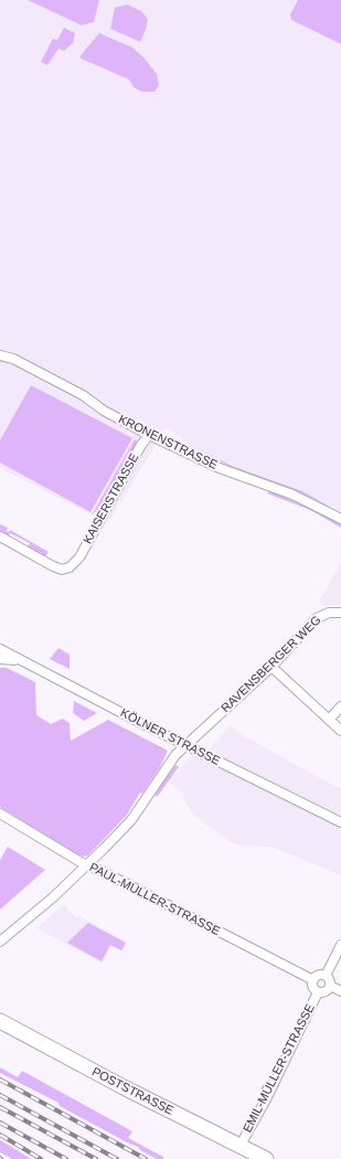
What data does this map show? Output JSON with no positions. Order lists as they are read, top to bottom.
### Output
{
  "streets": {
    "main road": ["POSTSTRASSE"],
    "street": [
      "KRONENSTRASSE",
      "KAISERSTRASSE",
      "RAVENSBERGER WEG",
      "KÖLNER STRASSE",
      "PAUL-MÜLLER-STRASSE",
      "EMIL-MÜLLER-STRASSE"
    ]
  },
  "crossings": [
    ["KRONENSTRASSE", "KAISERSTRASSE"],
    ["RAVENSBERGER WEG", "KÖLNER STRASSE"],
    ["RAVENSBERGER WEG", "PAUL-MÜLLER-STRASSE"],
    ["PAUL-MÜLLER-STRASSE", "EMIL-MÜLLER-STRASSE"],
    ["EMIL-MÜLLER-STRASSE", "POSTSTRASSE"]
  ]
}
